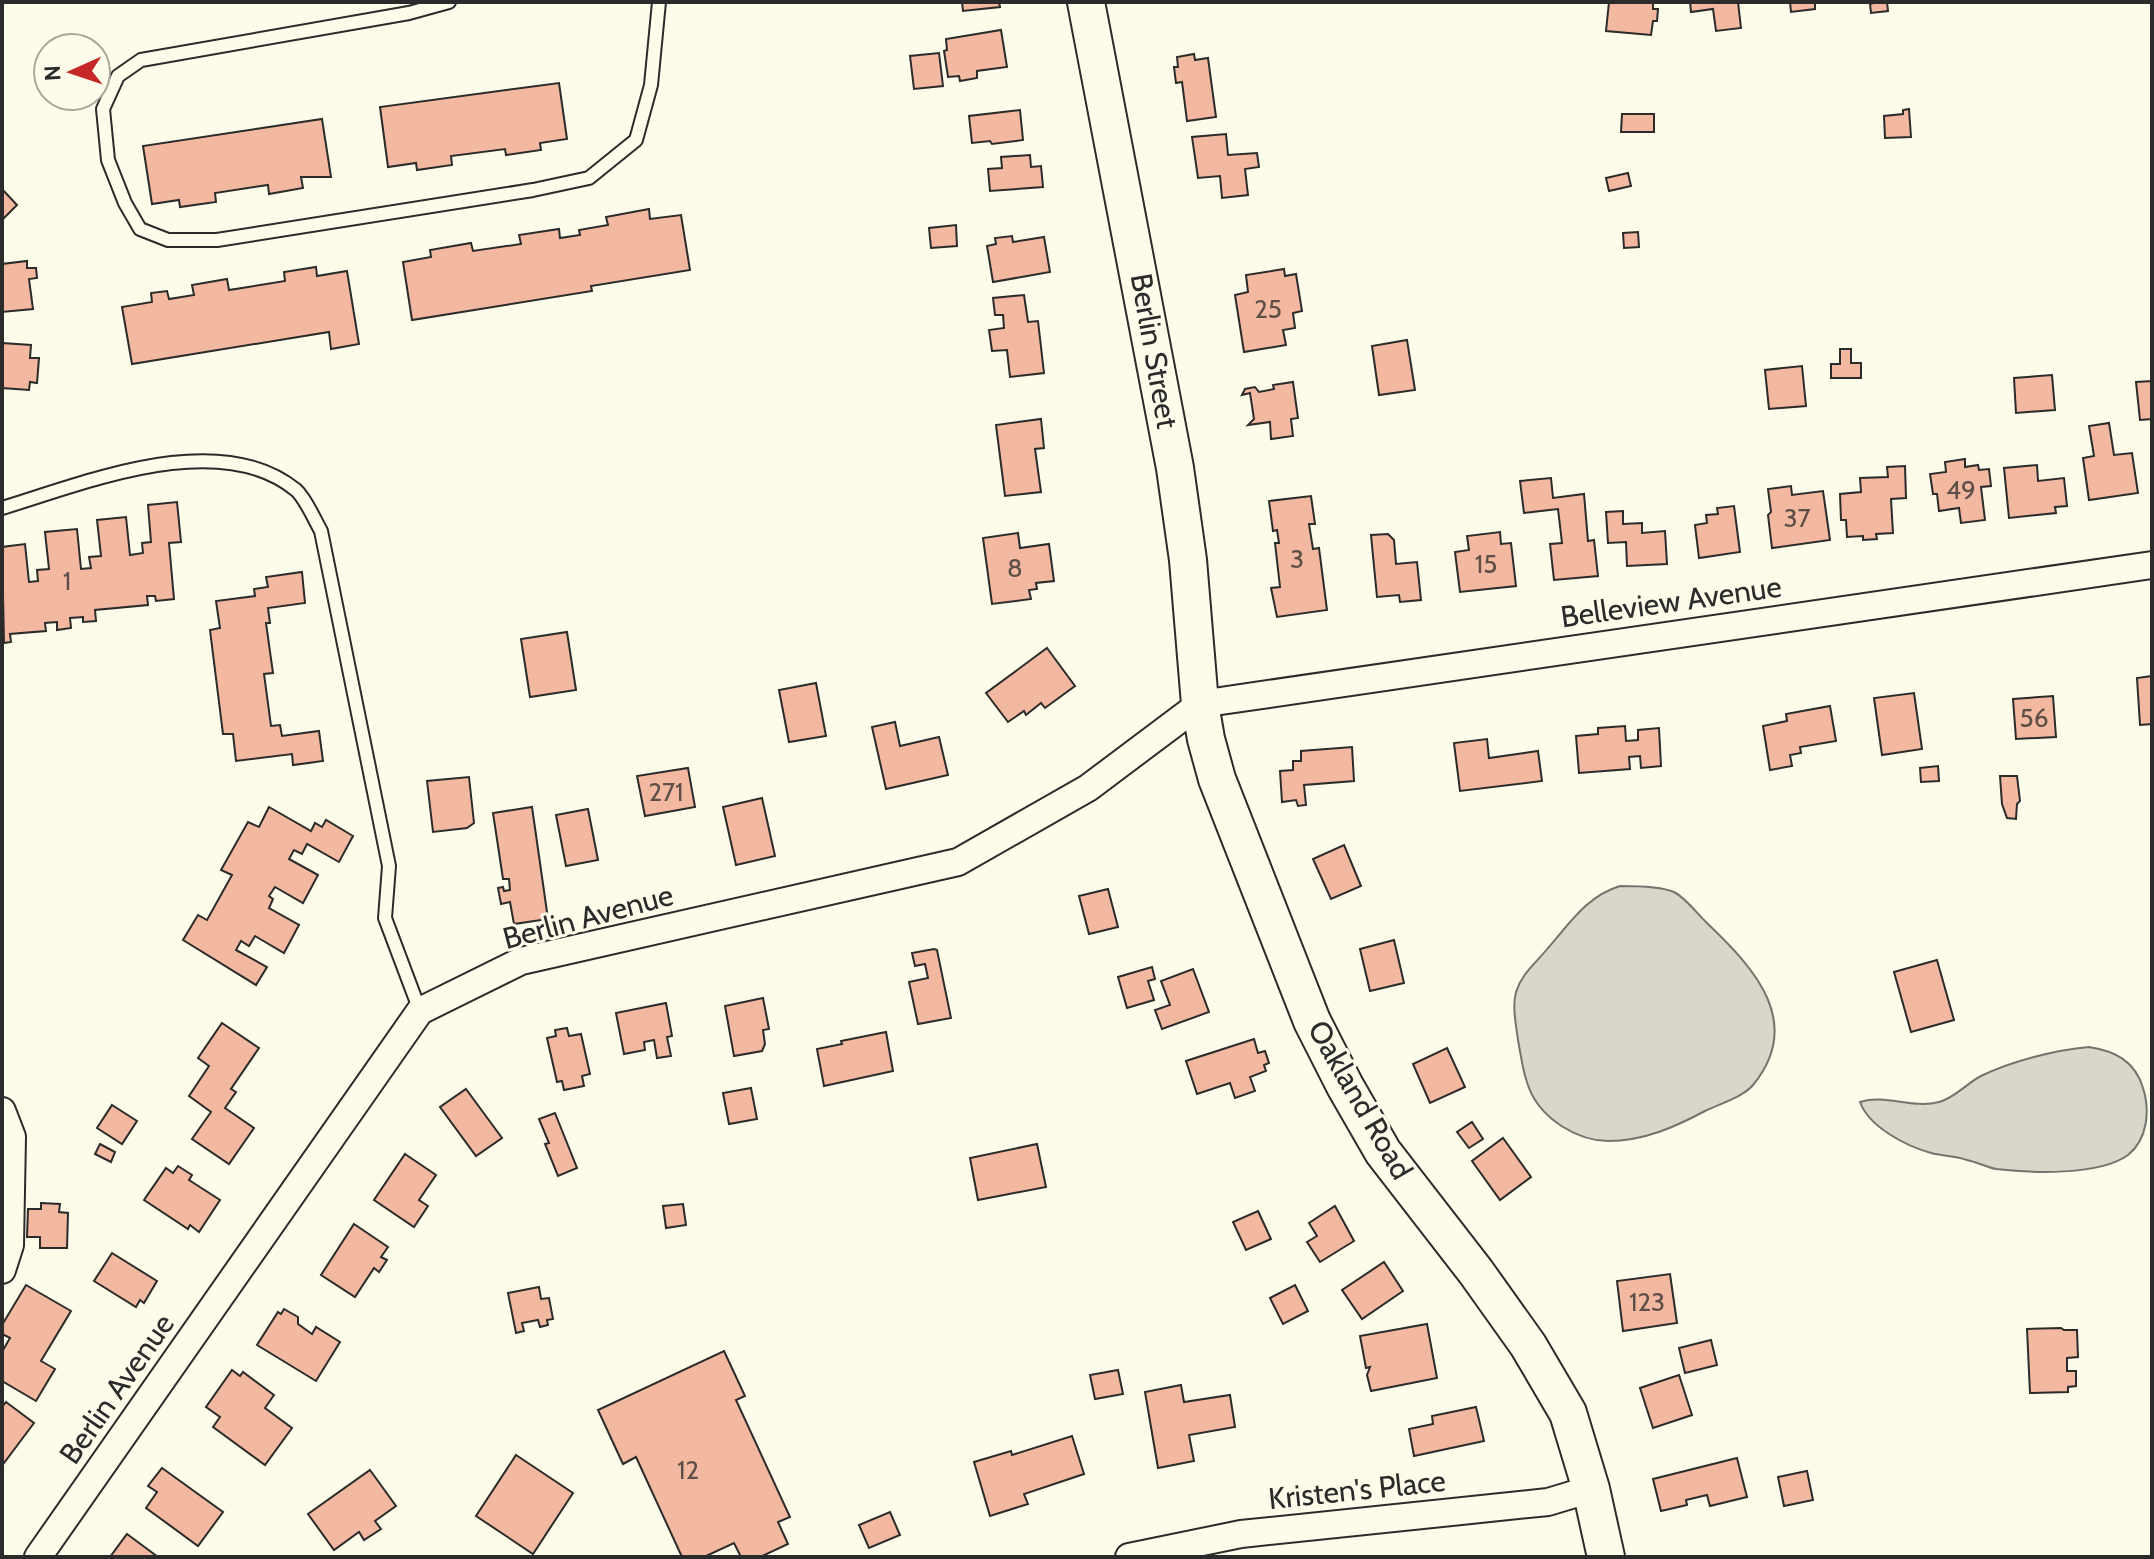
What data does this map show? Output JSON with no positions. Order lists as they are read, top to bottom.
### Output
{
  "streets": {
    "main road": ["Berlin Street", "Oakland Road"],
    "street": ["Belleview Avenue", "Berlin Avenue", "Kristen's Place"]
  },
  "crossings": [
    ["Berlin Street", "Belleview Avenue"],
    ["Berlin Street", "Berlin Avenue"],
    ["Berlin Street", "Oakland Road"],
    ["Belleview Avenue", "Berlin Avenue"],
    ["Belleview Avenue", "Oakland Road"],
    ["Berlin Avenue", "Oakland Road"],
    ["Oakland Road", "Kristen's Place"]
  ],
  "house_numbers": [
    "25",
    "49",
    "37",
    "3",
    "15",
    "8",
    "1",
    "56",
    "271",
    "123",
    "12"
  ],
  "north": "left"
}
